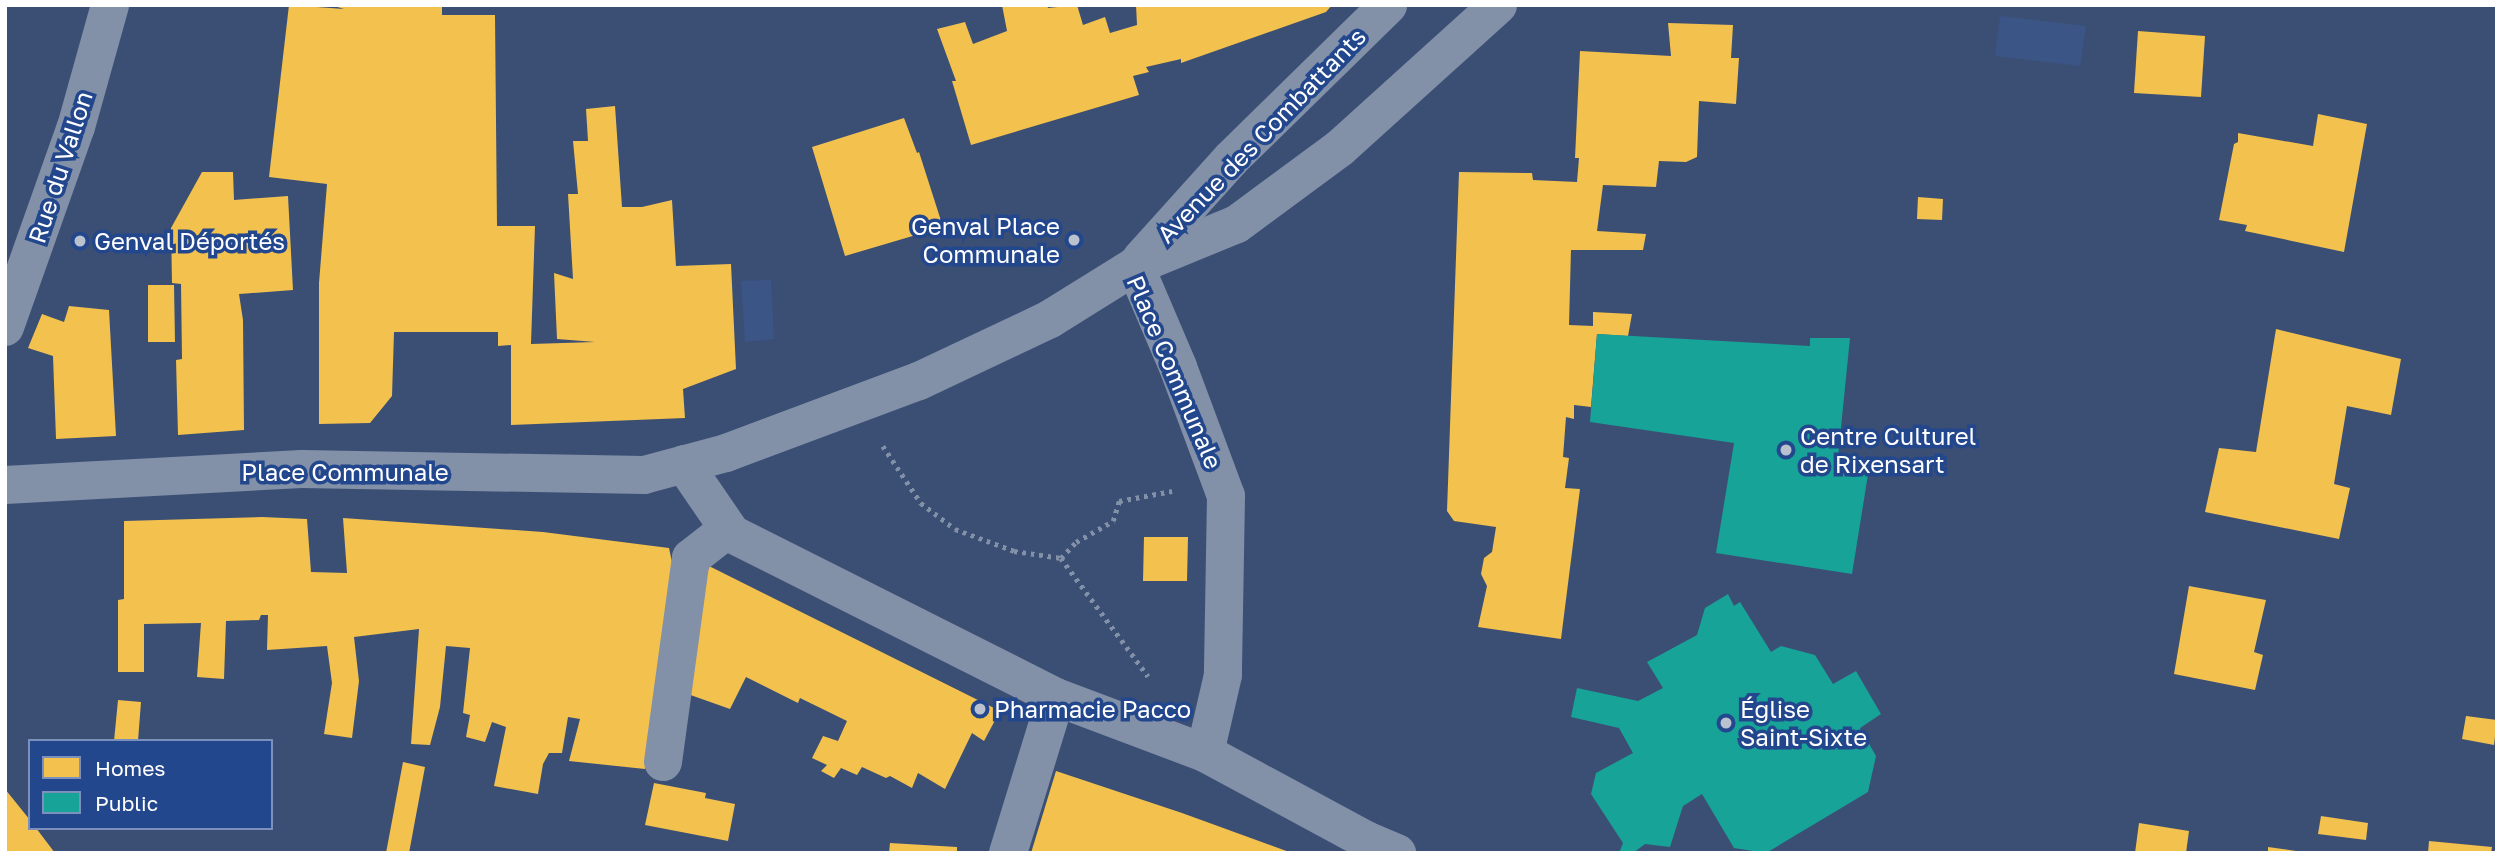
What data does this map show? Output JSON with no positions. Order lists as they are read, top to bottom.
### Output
{
  "streets": {
    "street": ["Avenue des Combattants", "Rue du Vallon", "Place Communale"]
  },
  "crossings": [
    ["Avenue des Combattants", "Place Communale"]
  ],
  "places": [
    "Genval Place Communale",
    "Genval Déportés",
    "Centre Culturel de Rixensart",
    "Pharmacie Pacco",
    "Église Saint-Sixte"
  ],
  "legend": ["Homes", "Public"]
}
